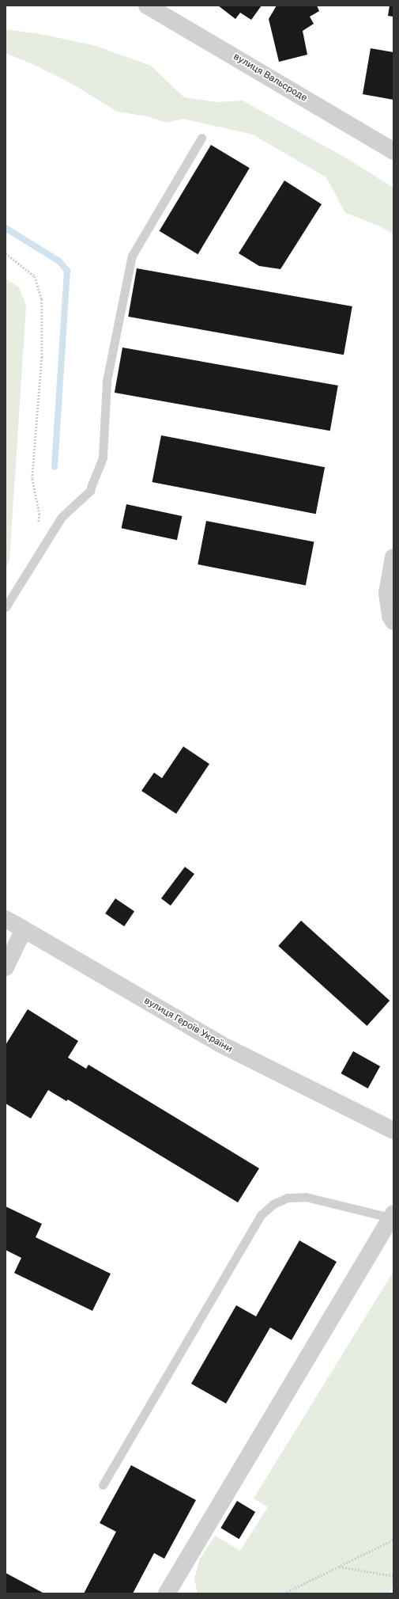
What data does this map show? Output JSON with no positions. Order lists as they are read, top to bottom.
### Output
{
  "streets": {
    "street": ["вулиця Вальсроде", "вулиця Героїв України"]
  }
}
